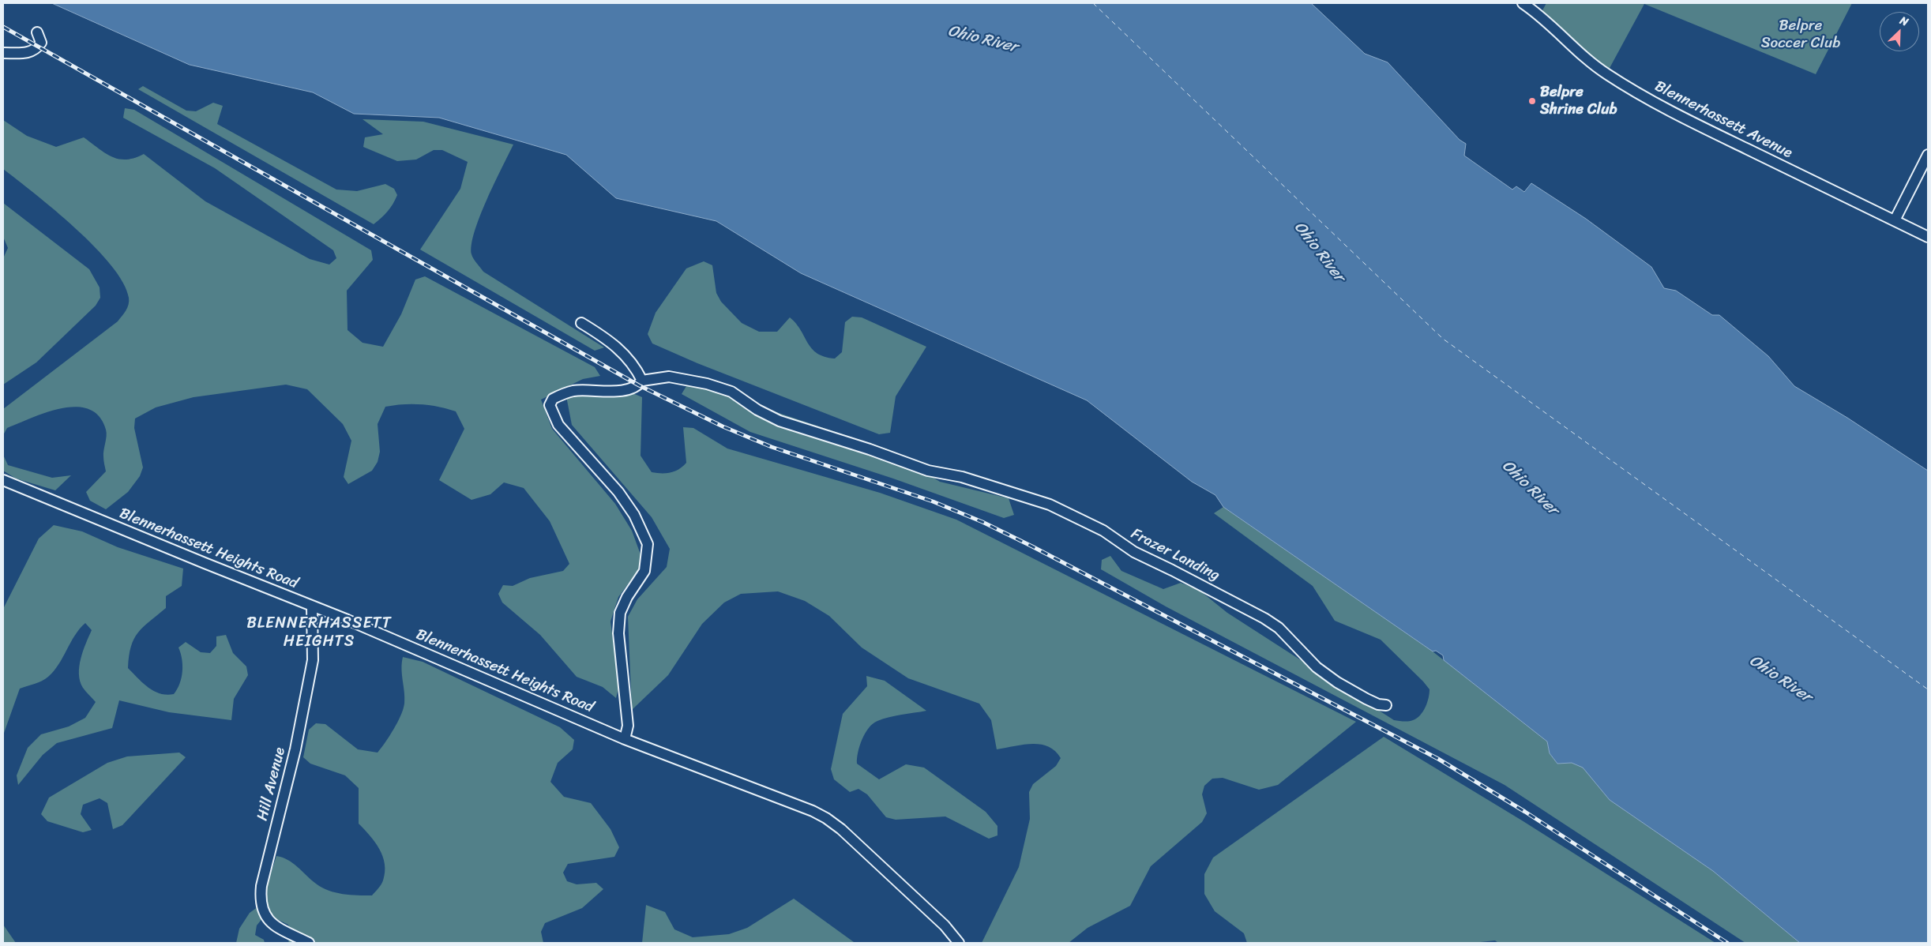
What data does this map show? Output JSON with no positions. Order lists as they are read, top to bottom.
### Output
{
  "streets": {
    "street": [
      "Blennerhassett Avenue",
      "Blennerhassett Heights Road",
      "Frazer Landing",
      "Hill Avenue"
    ]
  },
  "crossings": [
    ["Blennerhassett Heights Road", "Frazer Landing"],
    ["Blennerhassett Heights Road", "Hill Avenue"]
  ],
  "districts": ["BLENNERHASSETT HEIGHTS"],
  "water": ["Ohio River"],
  "parks": ["Belpre Soccer Club"],
  "places": ["Belpre Shrine Club"],
  "north": "top right"
}
